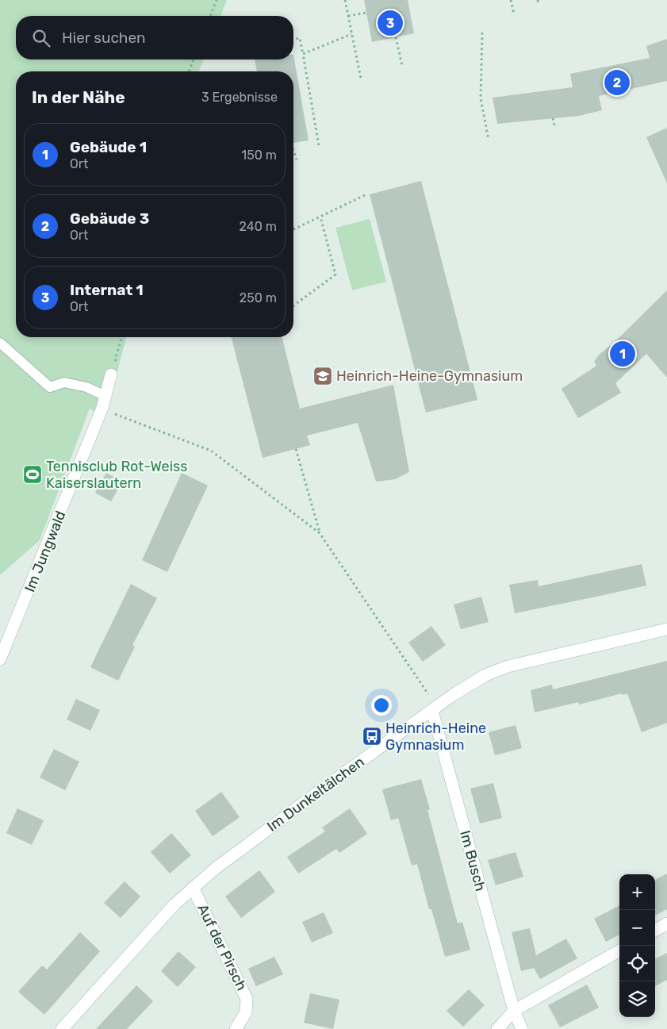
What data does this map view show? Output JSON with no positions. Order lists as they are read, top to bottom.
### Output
{
  "streets": {
    "street": [
      "Im Jungwald",
      "Im Dunkeltälchen",
      "Im Busch",
      "Auf der Pirsch"
    ]
  },
  "crossings": [
    ["Im Dunkeltälchen", "Im Busch"],
    ["Im Dunkeltälchen", "Auf der Pirsch"]
  ],
  "places": {
    "school or university": ["Heinrich-Heine-Gymnasium"],
    "sports": ["Tennisclub Rot-Weiss Kaiserslautern"],
    "bus stop": ["Heinrich-Heine Gymnasium"]
  },
  "page": {
    "pins": ["3", "2", "1"],
    "search": "Hier suchen",
    "heading": ["In der Nähe", "3 Ergebnisse"],
    "list": [
      {
        "mark": "1",
        "name": "Gebäude 1",
        "note": "Ort",
        "value": "150 m"
      },
      {
        "mark": "2",
        "name": "Gebäude 3",
        "note": "Ort",
        "value": "240 m"
      },
      {
        "mark": "3",
        "name": "Internat 1",
        "note": "Ort",
        "value": "250 m"
      }
    ],
    "map_buttons": ["+", "−"]
  }
}
